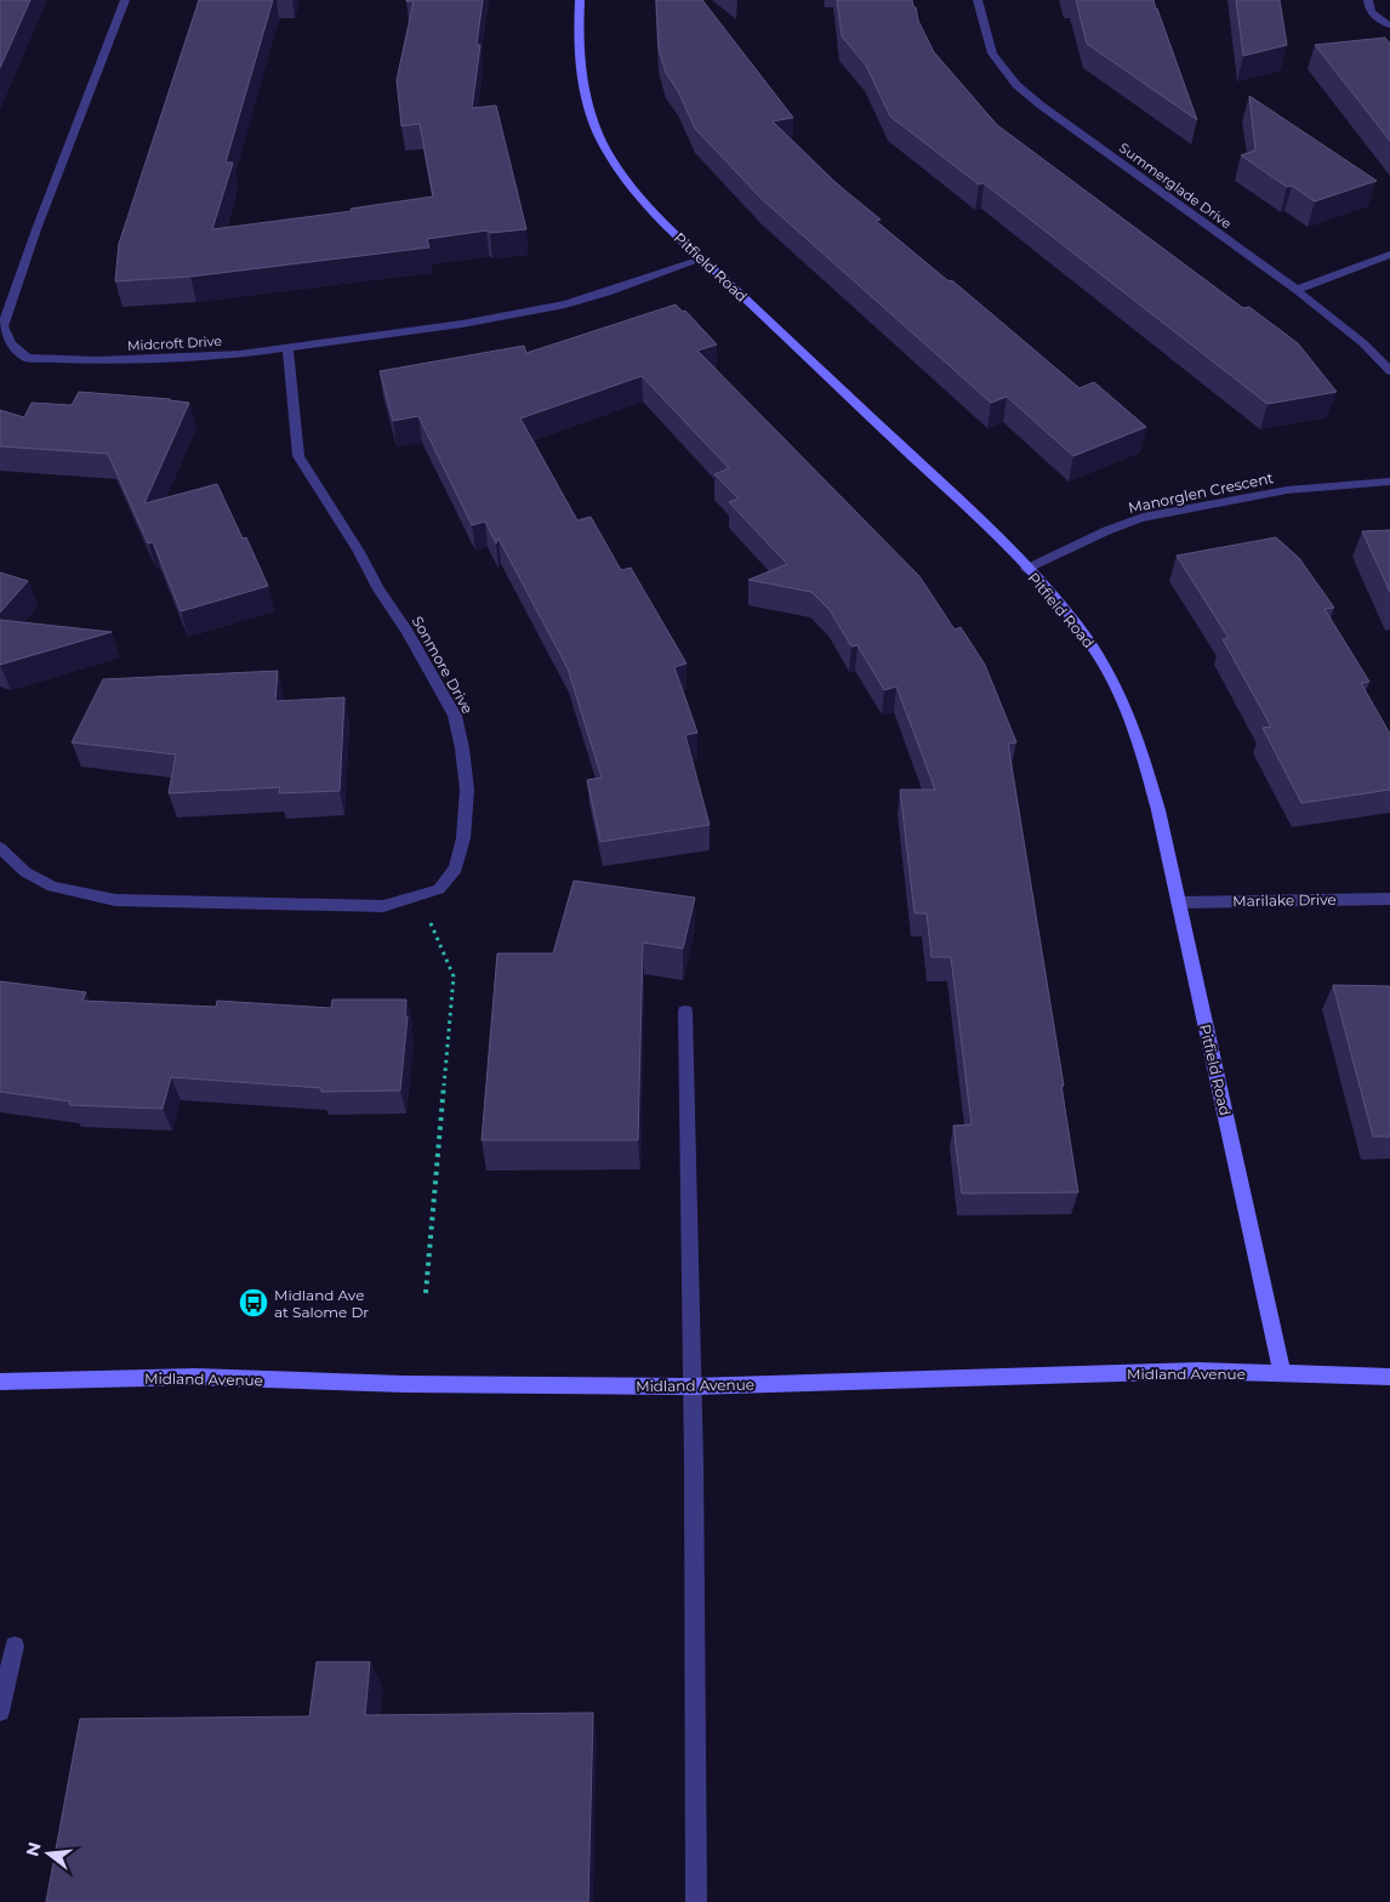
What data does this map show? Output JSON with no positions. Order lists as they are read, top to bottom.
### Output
{
  "streets": {
    "street": [
      "Summerglade Drive",
      "Pitfield Road",
      "Midcroft Drive",
      "Manorglen Crescent",
      "Sonmore Drive",
      "Marilake Drive",
      "Midland Avenue"
    ]
  },
  "crossings": [
    ["Pitfield Road", "Midcroft Drive"],
    ["Pitfield Road", "Manorglen Crescent"],
    ["Pitfield Road", "Marilake Drive"],
    ["Pitfield Road", "Midland Avenue"],
    ["Midcroft Drive", "Sonmore Drive"]
  ],
  "places": {
    "bus stop": ["Midland Ave at Salome Dr"]
  },
  "north": "left"
}
